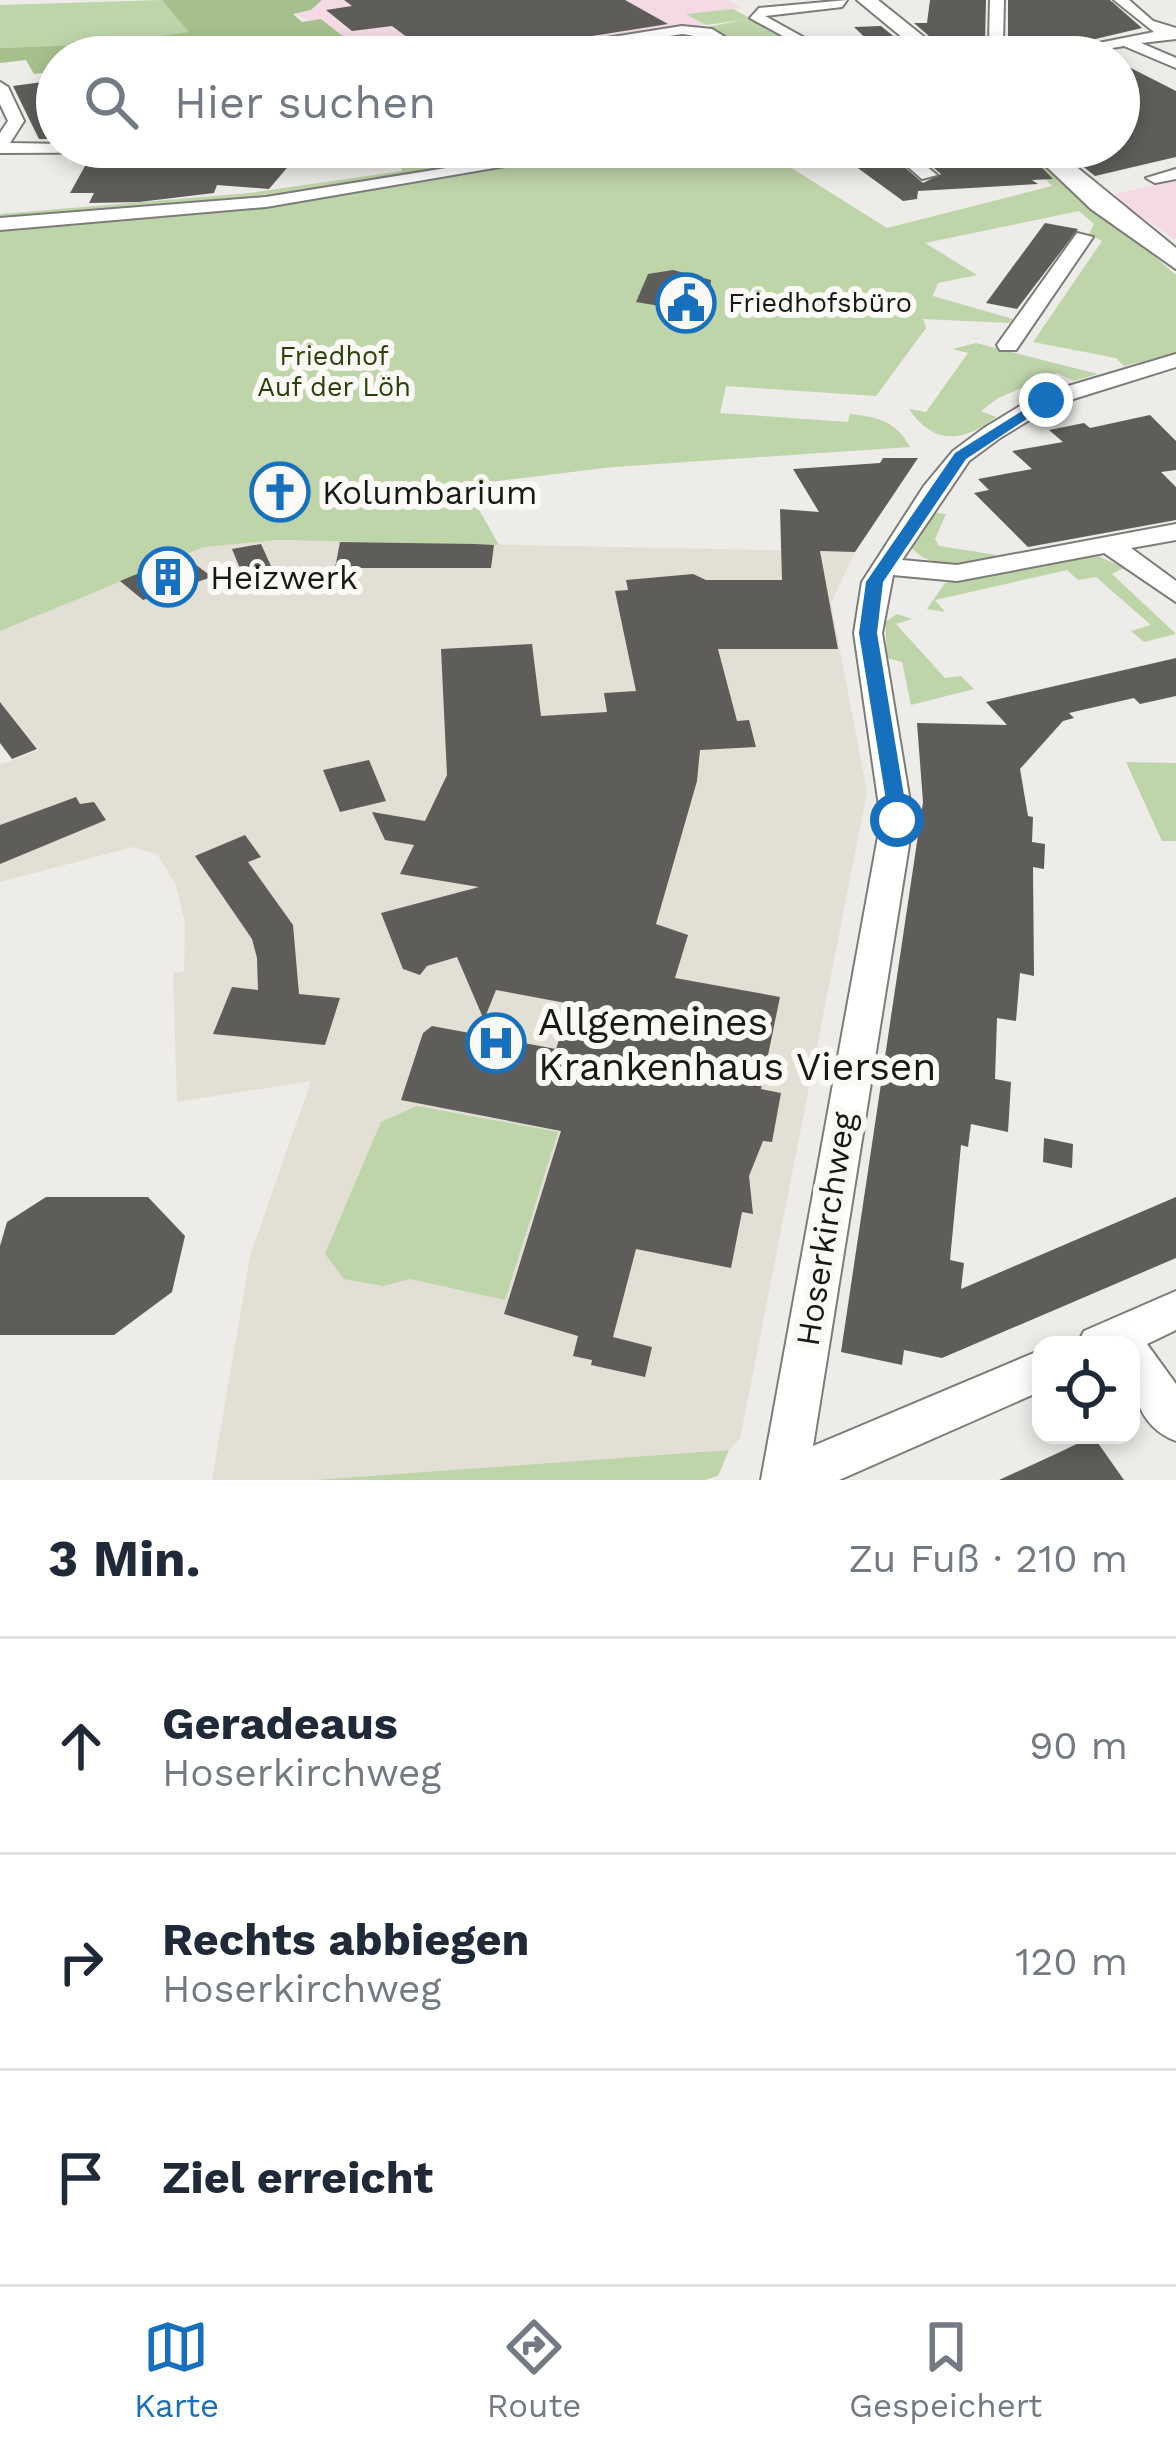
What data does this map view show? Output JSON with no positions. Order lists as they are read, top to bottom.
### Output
{
  "streets": {
    "street": ["Hoserkirchweg"]
  },
  "parks": ["Friedhof Auf der Löh"],
  "places": {
    "public building": ["Friedhofsbüro"],
    "church": ["Kolumbarium"],
    "building": ["Heizwerk"],
    "hospital": ["Allgemeines Krankenhaus Viersen"]
  },
  "page": {
    "search": "Hier suchen",
    "heading": ["3 Min.", "Zu Fuß · 210 m"],
    "list": [
      ["Geradeaus", "Hoserkirchweg", "90 m"],
      ["Rechts abbiegen", "Hoserkirchweg", "120 m"],
      "Ziel erreicht"
    ],
    "nav": ["Karte", "Route", "Gespeichert"]
  }
}
